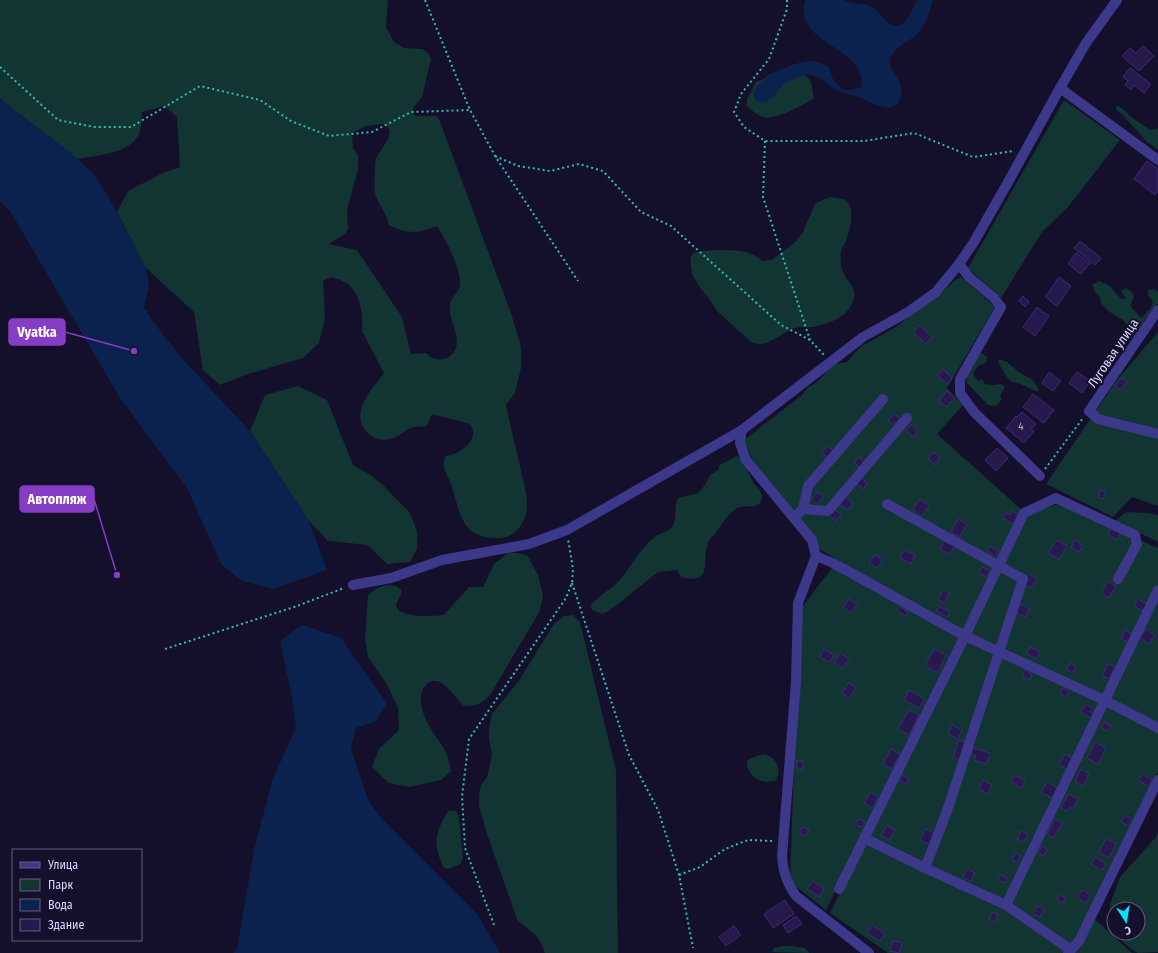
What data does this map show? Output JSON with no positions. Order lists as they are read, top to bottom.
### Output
{
  "streets": {
    "street": ["Луговая улица"]
  },
  "places": ["Vyatka", "Автопляж"],
  "house_numbers": ["4"],
  "legend": [
    "Улица",
    "Парк",
    "Вода",
    "Здание"
  ],
  "north": "bottom"
}
